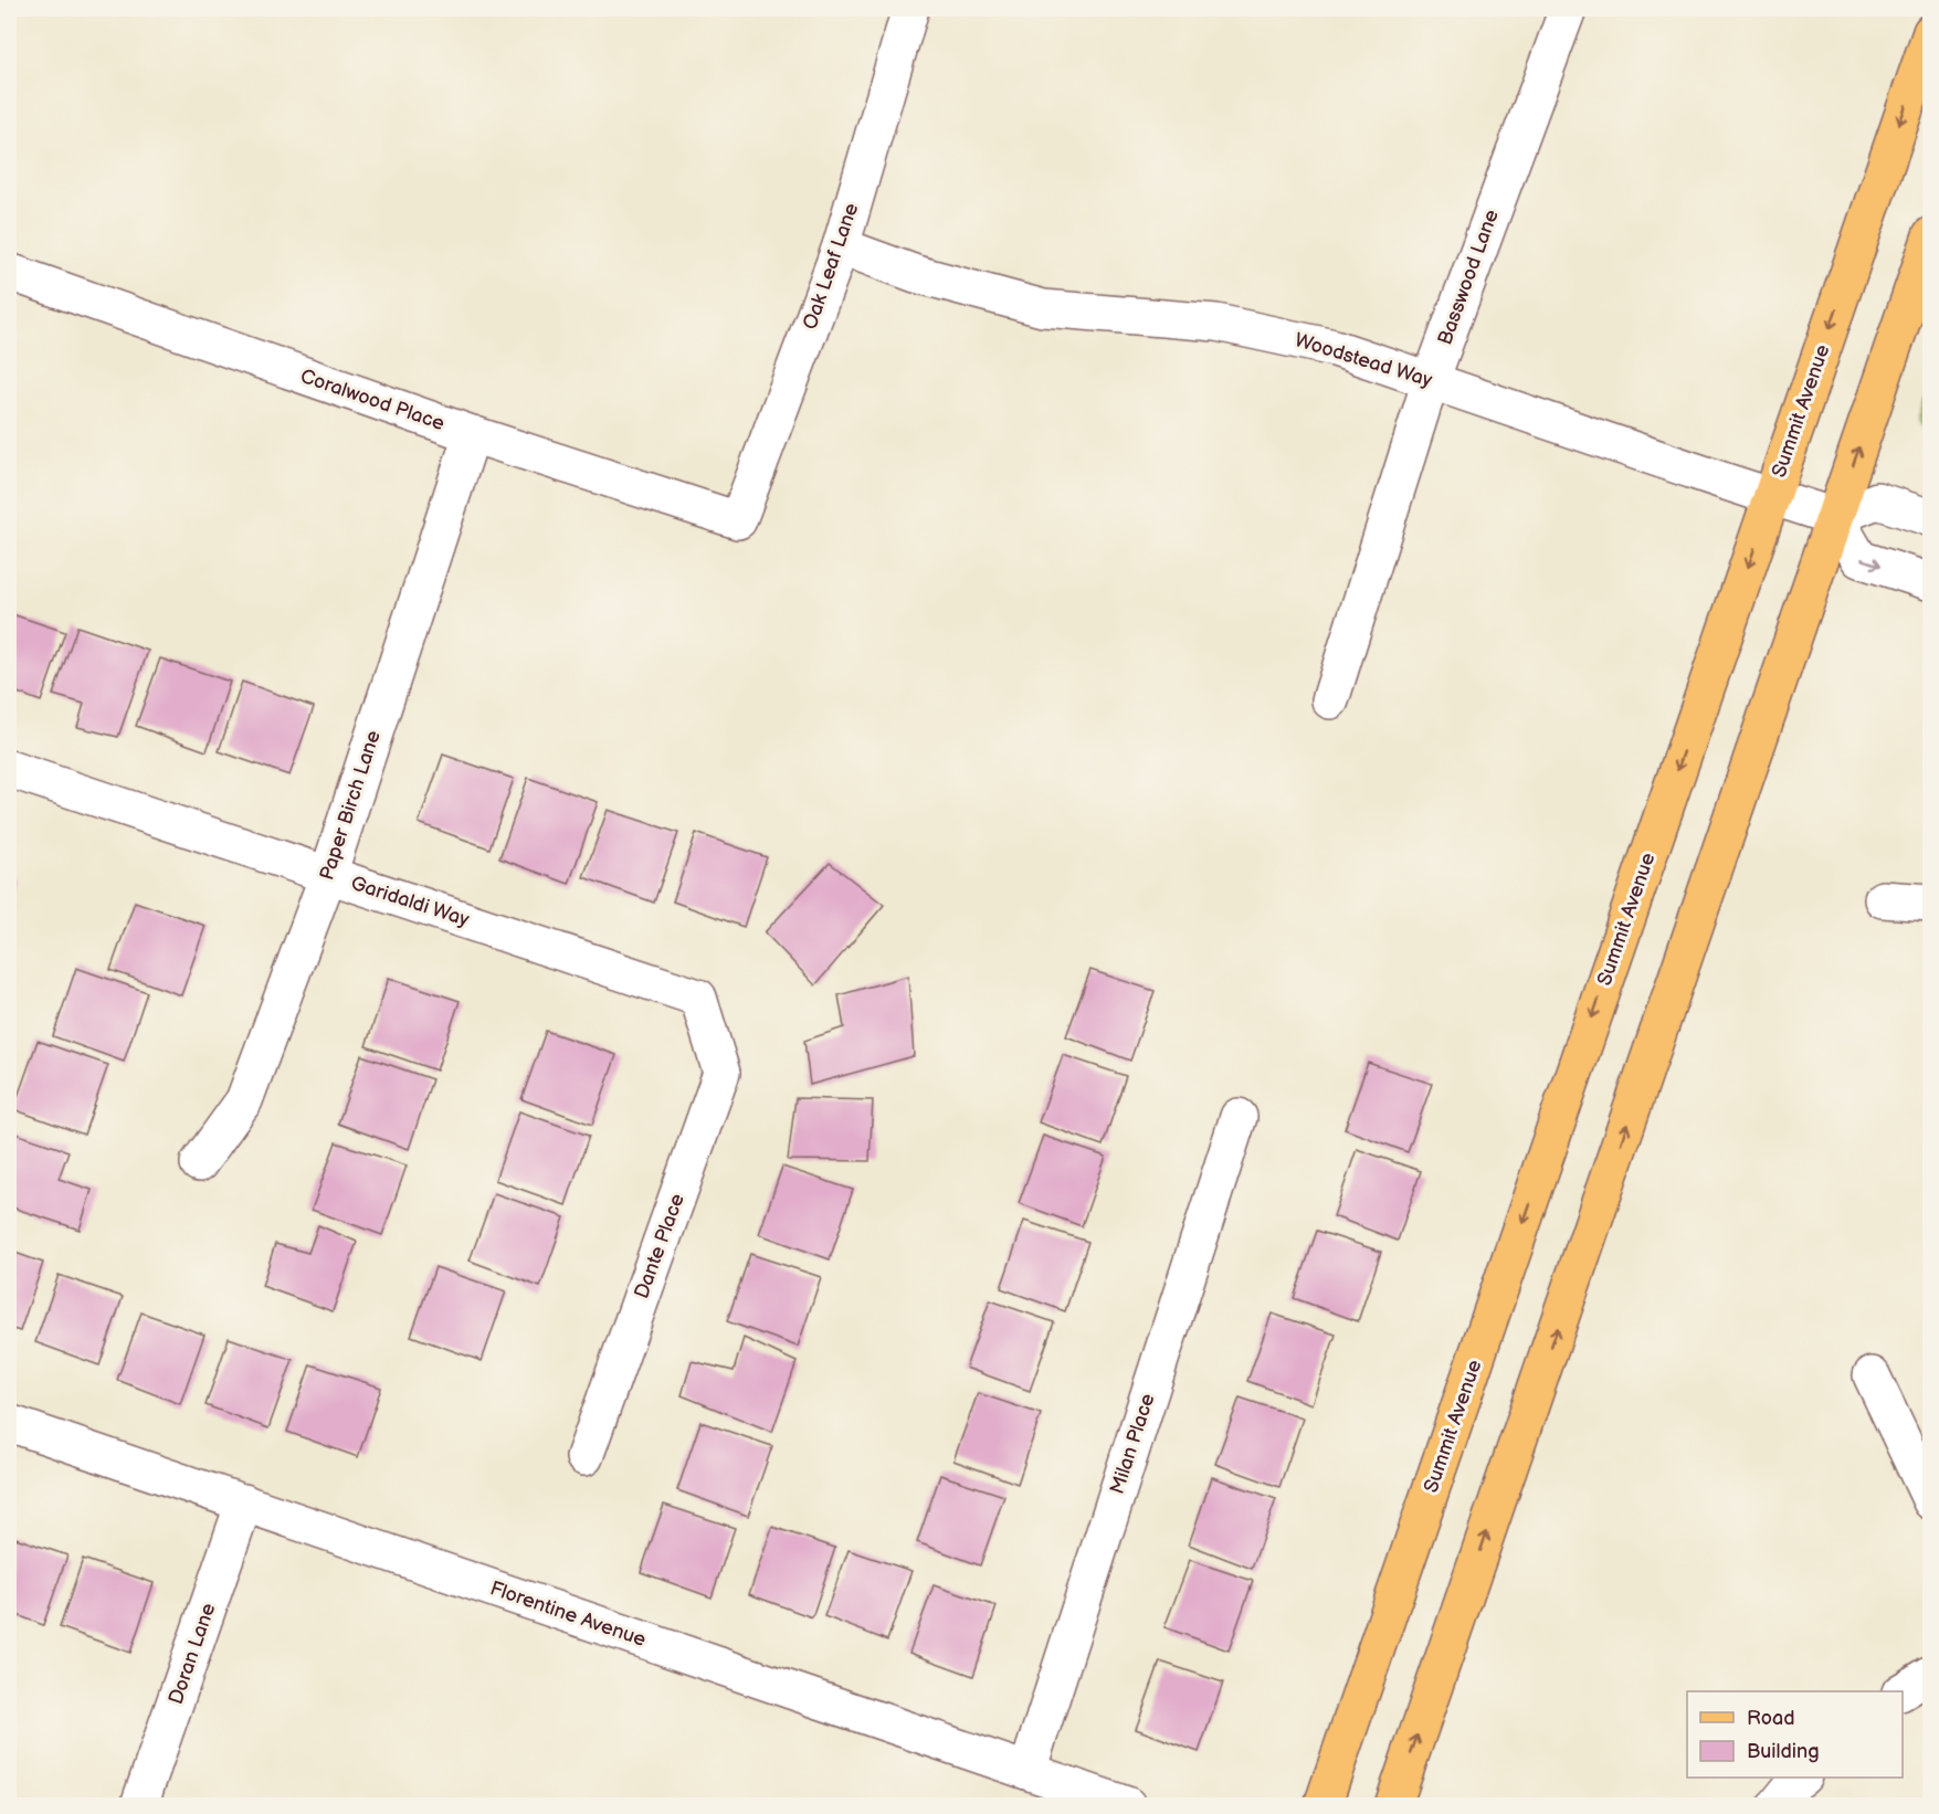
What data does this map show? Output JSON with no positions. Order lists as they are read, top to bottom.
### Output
{
  "streets": {
    "main road": ["Summit Avenue"],
    "street": [
      "Oak Leaf Lane",
      "Basswood Lane",
      "Woodstead Way",
      "Coralwood Place",
      "Paper Birch Lane",
      "Garidaldi Way",
      "Dante Place",
      "Milan Place",
      "Florentine Avenue",
      "Doran Lane"
    ]
  },
  "crossings": [
    ["Oak Leaf Lane", "Woodstead Way"],
    ["Oak Leaf Lane", "Coralwood Place"],
    ["Basswood Lane", "Woodstead Way"],
    ["Woodstead Way", "Summit Avenue"],
    ["Coralwood Place", "Paper Birch Lane"],
    ["Paper Birch Lane", "Garidaldi Way"],
    ["Garidaldi Way", "Dante Place"],
    ["Milan Place", "Florentine Avenue"],
    ["Florentine Avenue", "Doran Lane"]
  ],
  "legend": ["Road", "Building"]
}
